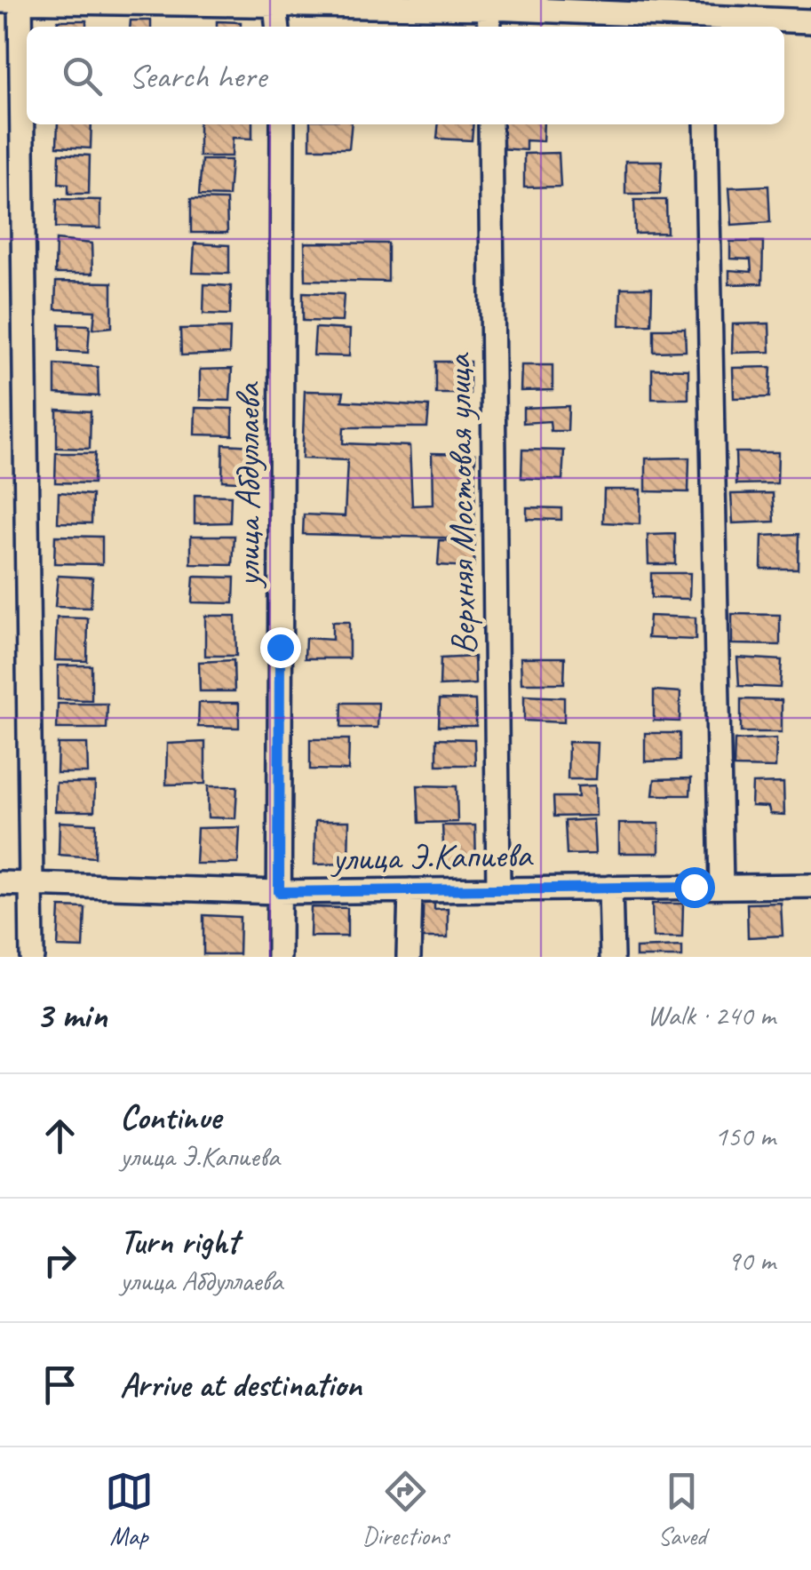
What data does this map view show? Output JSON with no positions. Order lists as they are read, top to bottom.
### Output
{
  "streets": {
    "street": ["улица Абдуллаева", "Верхняя Мостовая улица", "улица Э.Капиева"]
  },
  "crossings": [
    ["улица Абдуллаева", "улица Э.Капиева"],
    ["Верхняя Мостовая улица", "улица Э.Капиева"]
  ],
  "page": {
    "search": "Search here",
    "heading": ["3 min", "Walk · 240 m"],
    "list": [
      ["Continue", "улица Э.Капиева", "150 m"],
      ["Turn right", "улица Абдуллаева", "90 m"],
      "Arrive at destination"
    ],
    "nav": ["Map", "Directions", "Saved"]
  }
}
